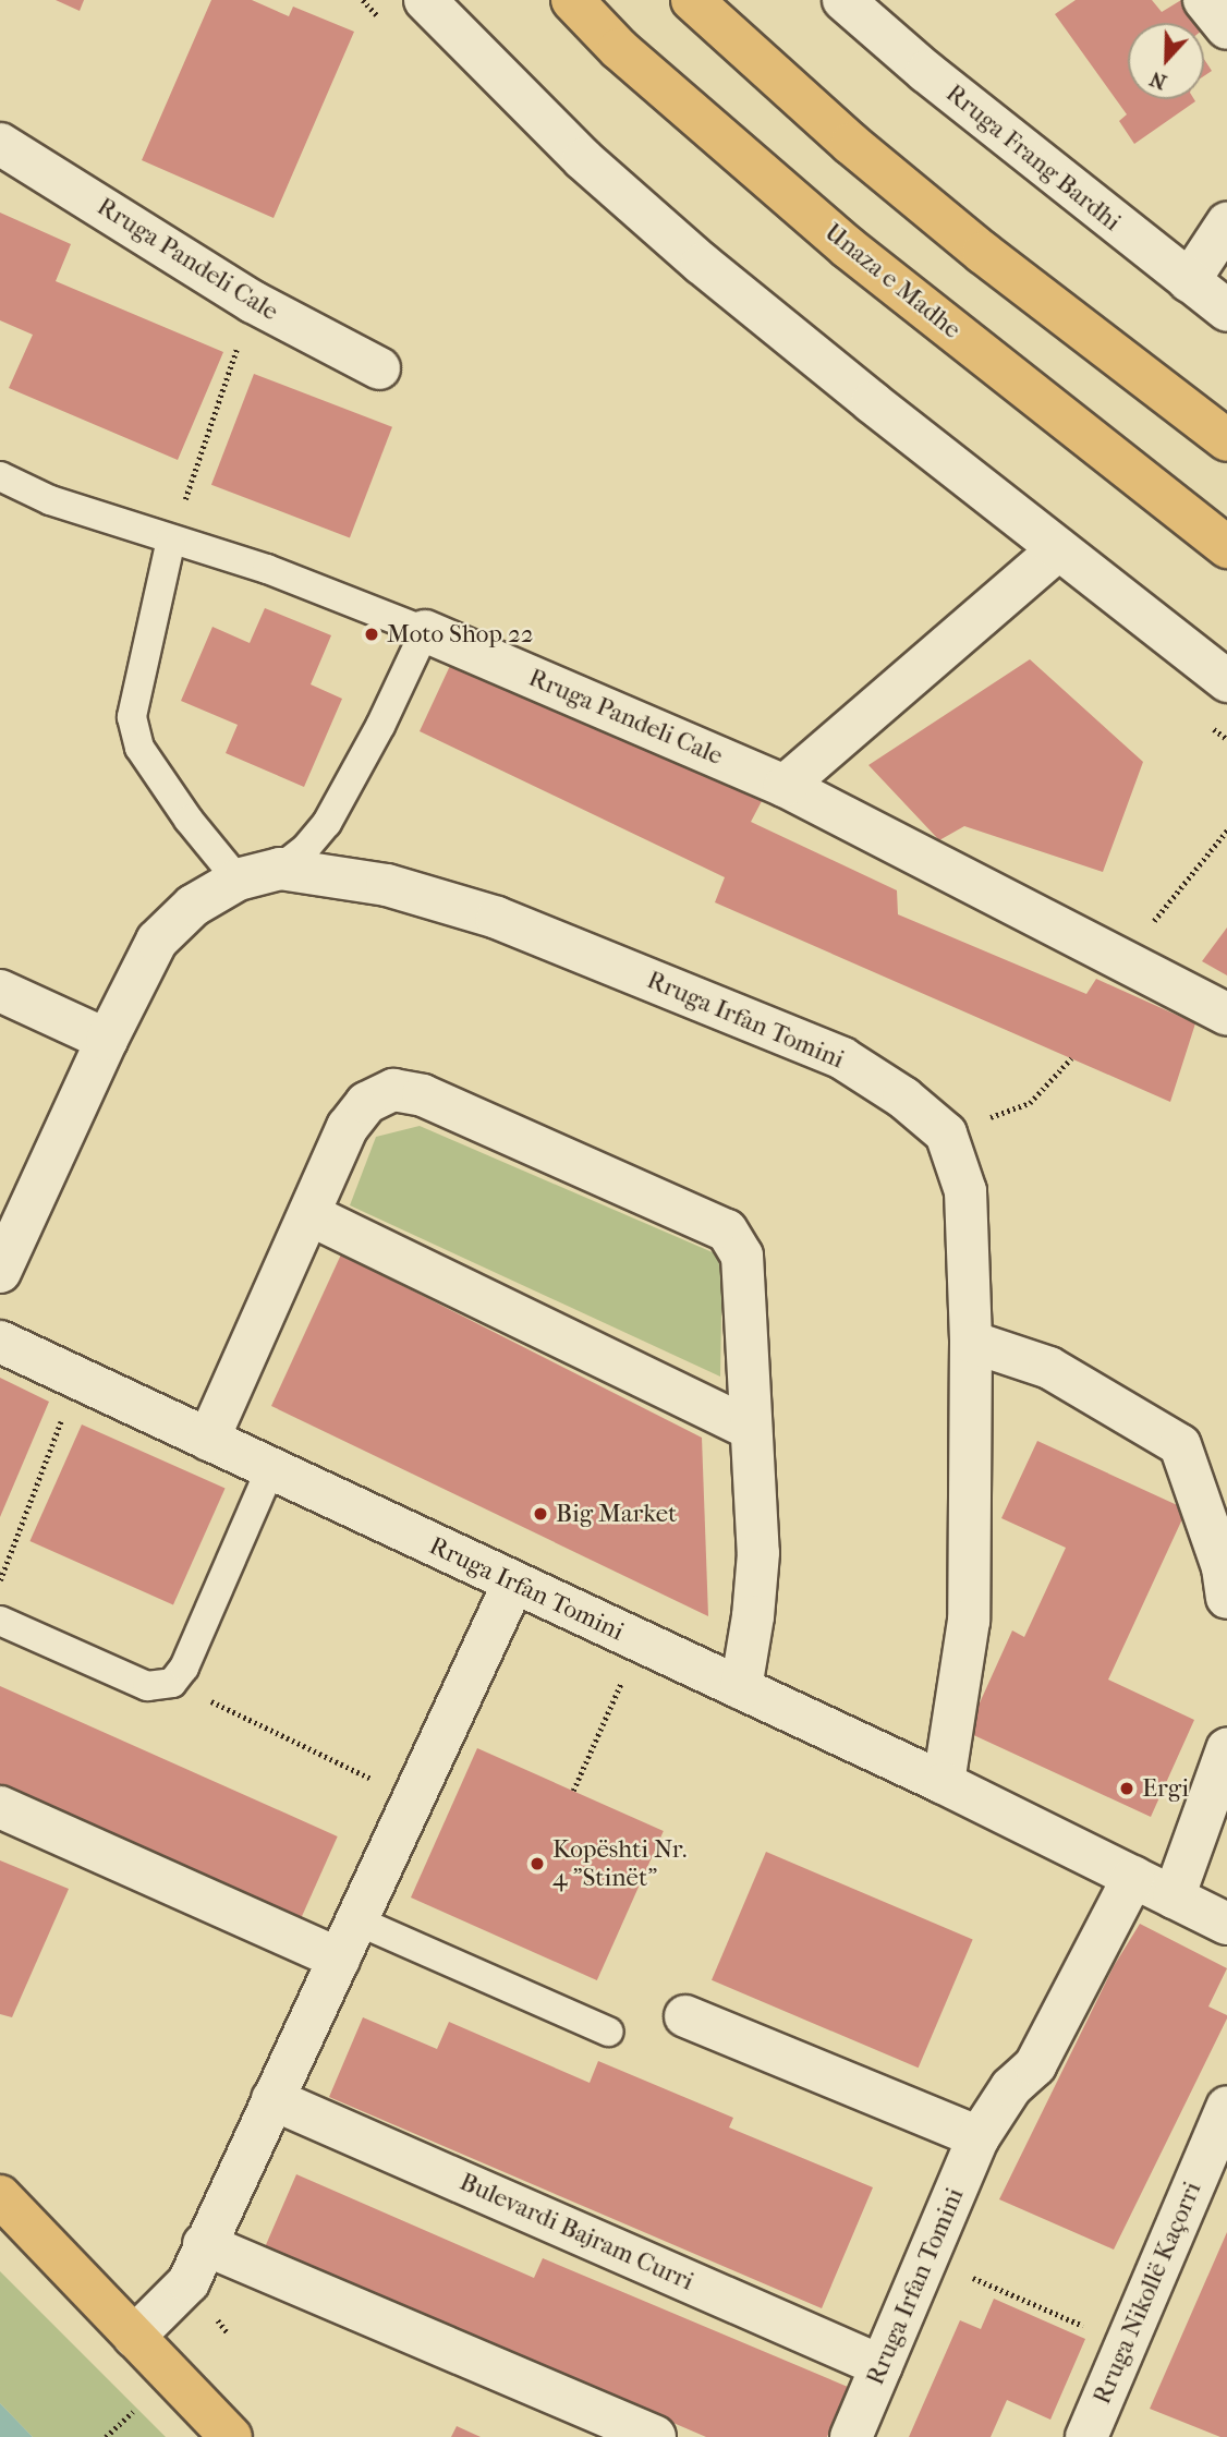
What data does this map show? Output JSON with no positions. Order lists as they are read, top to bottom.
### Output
{
  "streets": {
    "main road": ["Unaza e Madhe"],
    "street": [
      "Rruga Frang Bardhi",
      "Rruga Pandeli Cale",
      "Rruga Irfan Tomini",
      "Bulevardi Bajram Curri",
      "Rruga Nikollë Kaçorri"
    ]
  },
  "crossings": [
    ["Rruga Irfan Tomini", "Bulevardi Bajram Curri"]
  ],
  "places": [
    "Moto Shop 22",
    "Big Market",
    "Ergi",
    "Kopështi Nr. 4 \"Stinët\""
  ],
  "north": "bottom"
}
